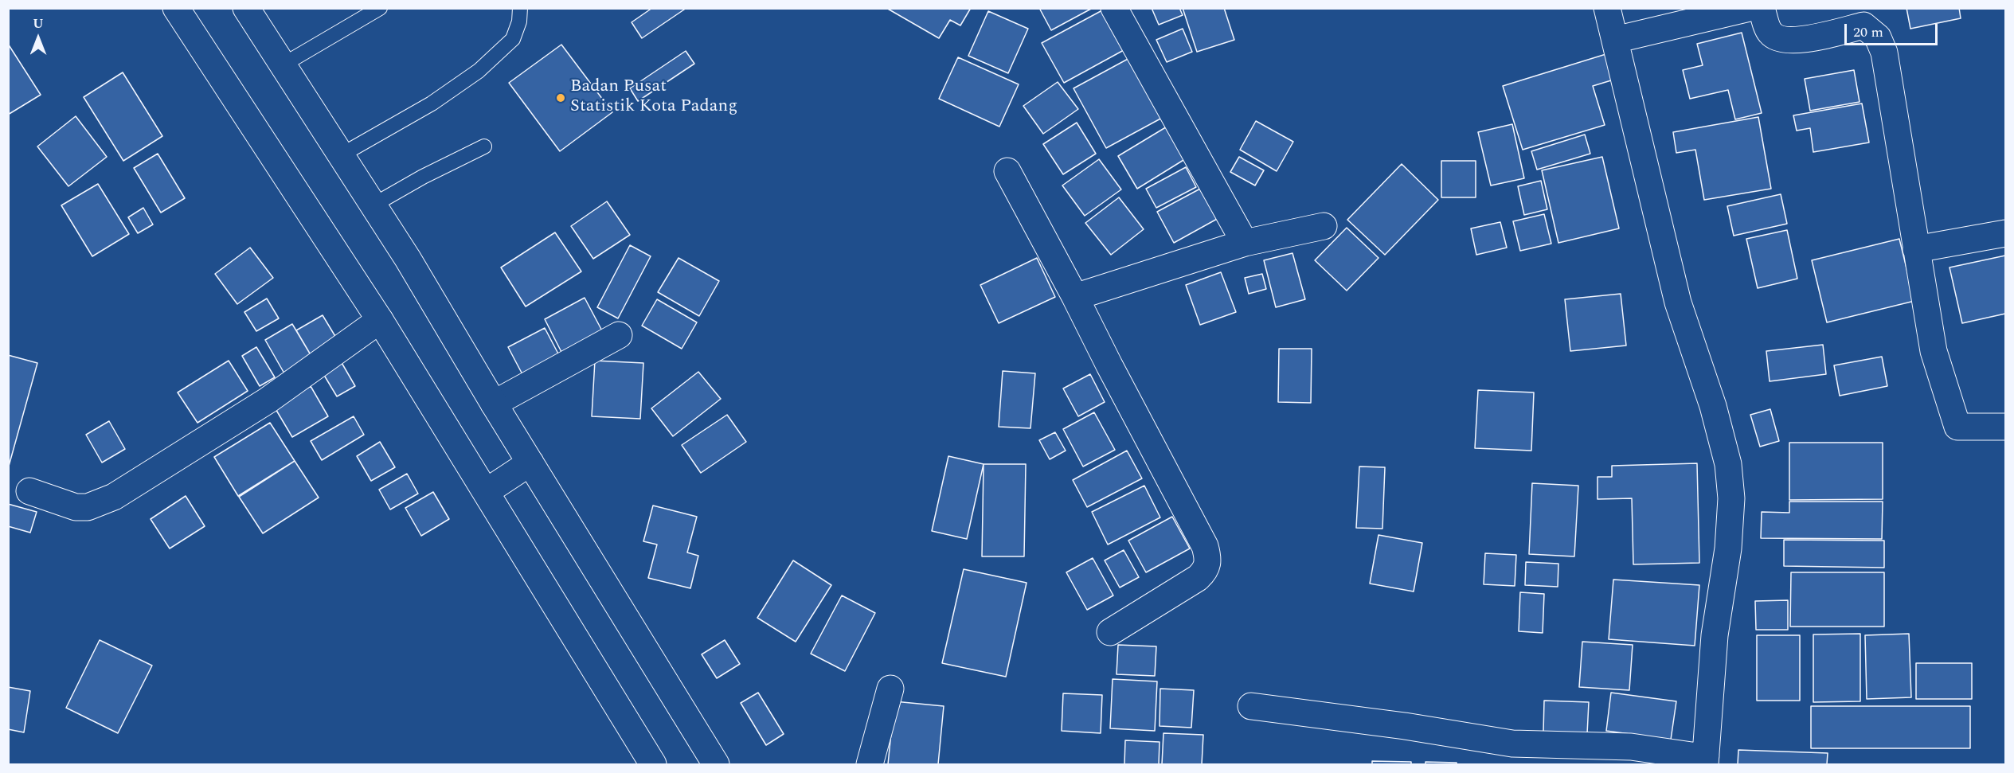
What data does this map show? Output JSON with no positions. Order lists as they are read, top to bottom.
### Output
{
  "places": ["Badan Pusat Statistik Kota Padang"],
  "scale_bar": "20 m",
  "north": "top"
}
